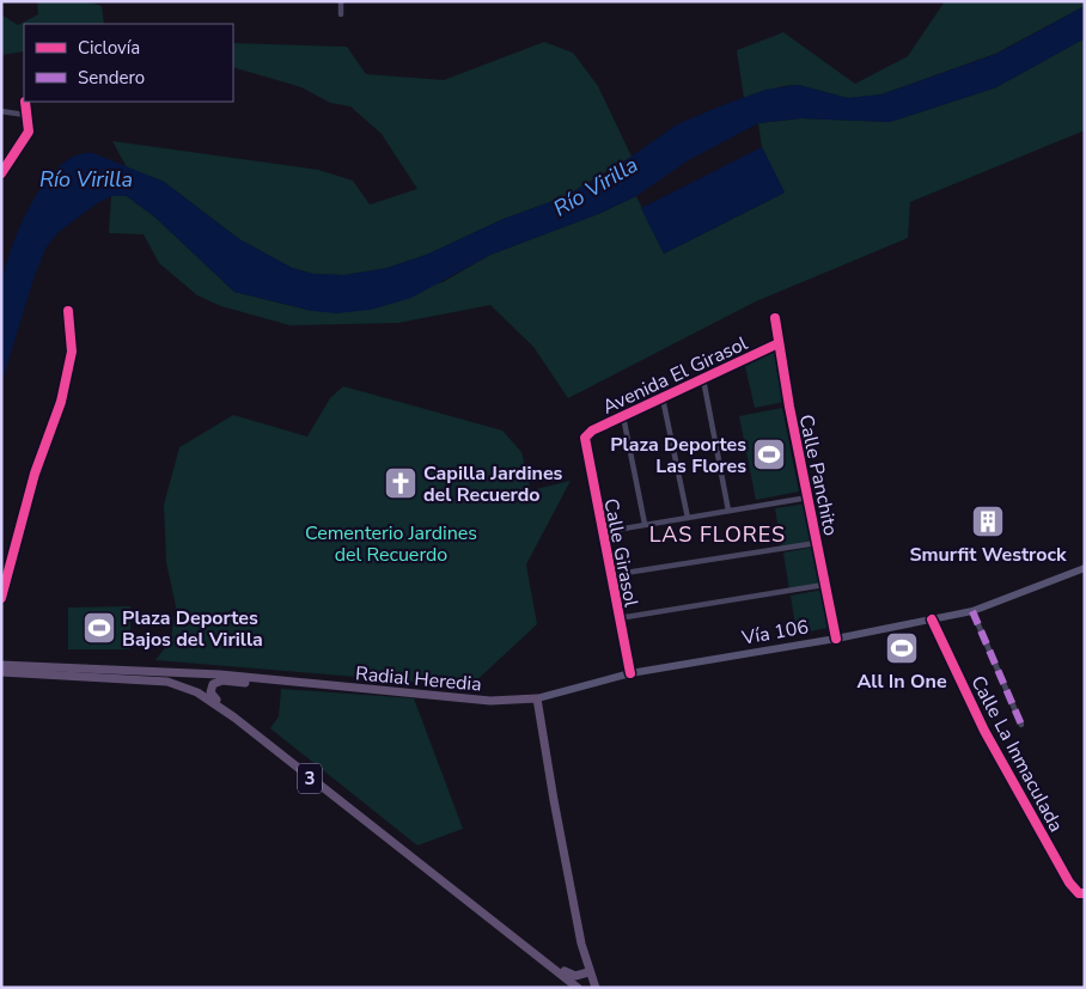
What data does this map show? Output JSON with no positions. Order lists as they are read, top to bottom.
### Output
{
  "streets": {
    "main road": ["Vía 106", "Radial Heredia", "3"],
    "street": [
      "Avenida El Girasol",
      "Calle Panchito",
      "Calle Girasol",
      "Calle La Inmaculada"
    ]
  },
  "crossings": [
    ["Avenida El Girasol", "Calle Panchito"],
    ["Avenida El Girasol", "Calle Girasol"],
    ["Calle Panchito", "Vía 106"],
    ["Calle Girasol", "Vía 106"],
    ["Vía 106", "Radial Heredia"],
    ["Vía 106", "Calle La Inmaculada"]
  ],
  "districts": ["LAS FLORES"],
  "water": ["Río Virilla"],
  "parks": ["Cementerio Jardines del Recuerdo"],
  "places": {
    "sports": ["Plaza Deportes Las Flores", "Plaza Deportes Bajos del Virilla", "All In One"],
    "church": ["Capilla Jardines del Recuerdo"],
    "building": ["Smurfit Westrock"]
  },
  "legend": ["Ciclovía", "Sendero"]
}
